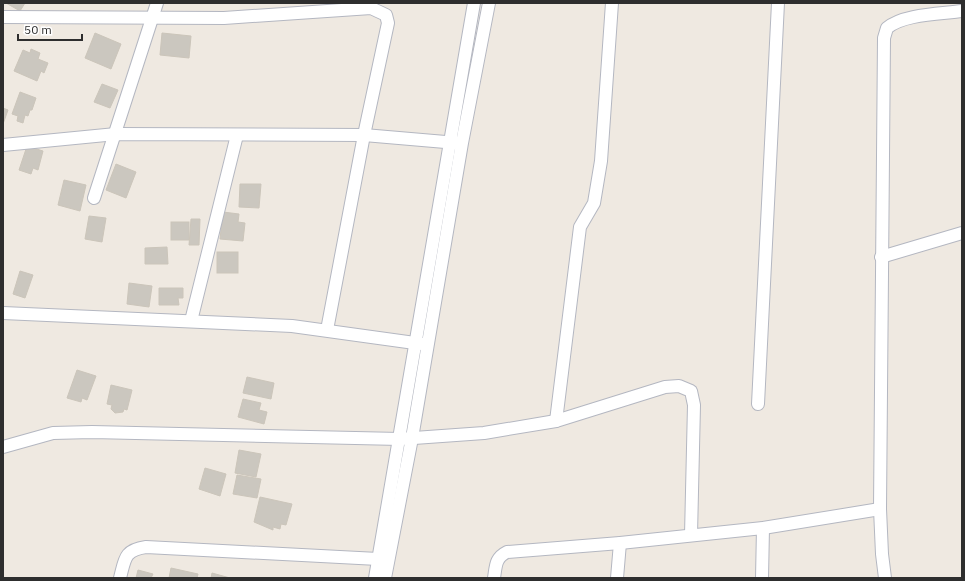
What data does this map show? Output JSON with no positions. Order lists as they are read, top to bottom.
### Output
{
  "scale_bar": "50 m"
}
